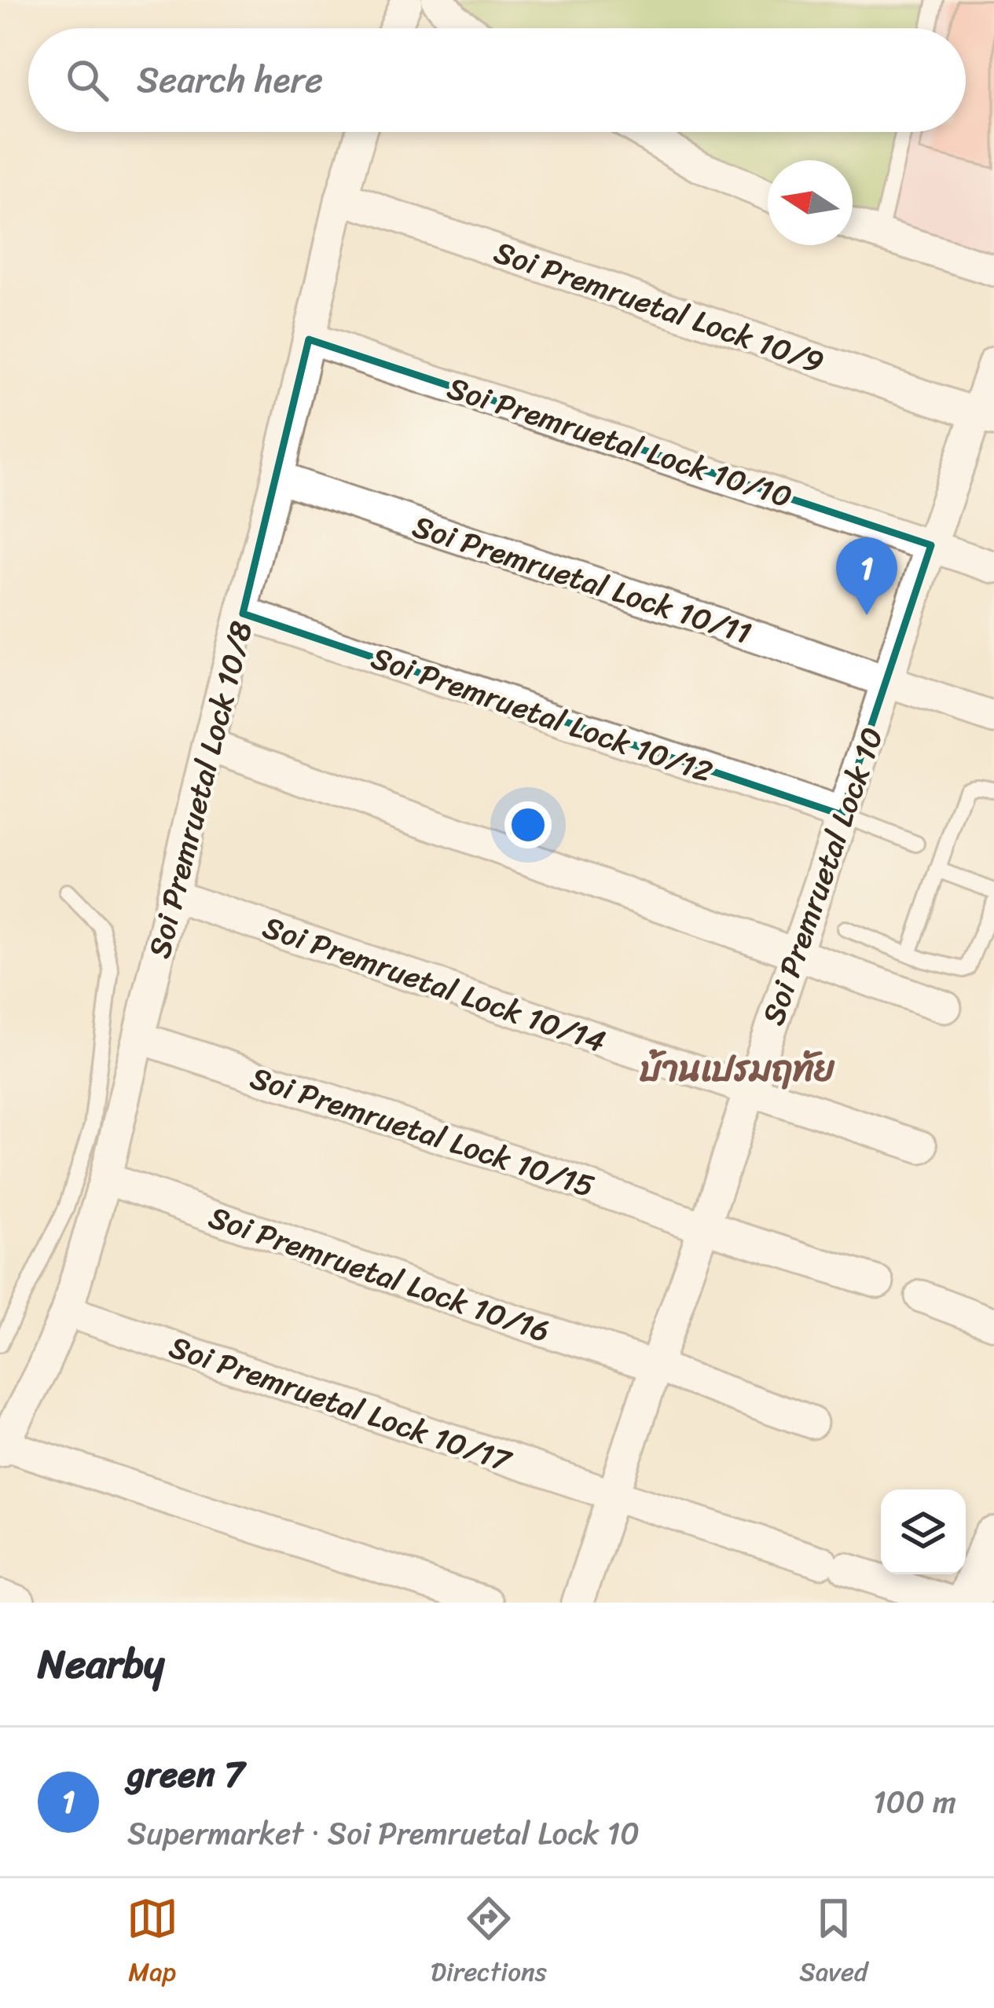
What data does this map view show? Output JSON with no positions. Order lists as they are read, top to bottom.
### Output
{
  "streets": {
    "street": [
      "Soi Premruetal Lock 10/9",
      "Soi Premruetal Lock 10/10",
      "Soi Premruetal Lock 10/11",
      "Soi Premruetal Lock 10/12",
      "Soi Premruetal Lock 10/8",
      "Soi Premruetal Lock 10",
      "Soi Premruetal Lock 10/14",
      "Soi Premruetal Lock 10/15",
      "Soi Premruetal Lock 10/16",
      "Soi Premruetal Lock 10/17"
    ]
  },
  "crossings": [
    ["Soi Premruetal Lock 10/9", "Soi Premruetal Lock 10/8"],
    ["Soi Premruetal Lock 10/9", "Soi Premruetal Lock 10"],
    ["Soi Premruetal Lock 10/10", "Soi Premruetal Lock 10/8"],
    ["Soi Premruetal Lock 10/10", "Soi Premruetal Lock 10"],
    ["Soi Premruetal Lock 10/11", "Soi Premruetal Lock 10/8"],
    ["Soi Premruetal Lock 10/11", "Soi Premruetal Lock 10"],
    ["Soi Premruetal Lock 10/12", "Soi Premruetal Lock 10/8"],
    ["Soi Premruetal Lock 10/12", "Soi Premruetal Lock 10"],
    ["Soi Premruetal Lock 10/8", "Soi Premruetal Lock 10/14"],
    ["Soi Premruetal Lock 10/8", "Soi Premruetal Lock 10/15"],
    ["Soi Premruetal Lock 10/8", "Soi Premruetal Lock 10/16"],
    ["Soi Premruetal Lock 10/8", "Soi Premruetal Lock 10/17"],
    ["Soi Premruetal Lock 10", "Soi Premruetal Lock 10/14"],
    ["Soi Premruetal Lock 10", "Soi Premruetal Lock 10/15"],
    ["Soi Premruetal Lock 10", "Soi Premruetal Lock 10/16"],
    ["Soi Premruetal Lock 10", "Soi Premruetal Lock 10/17"]
  ],
  "districts": ["บ้านเปรมฤทัย"],
  "north": "left",
  "page": {
    "search": "Search here",
    "pins": "1",
    "heading": "Nearby",
    "list": [
      {
        "mark": "1",
        "name": "green 7",
        "note": "Supermarket · Soi Premruetal Lock 10",
        "value": "100 m"
      }
    ],
    "nav": ["Map", "Directions", "Saved"]
  }
}
